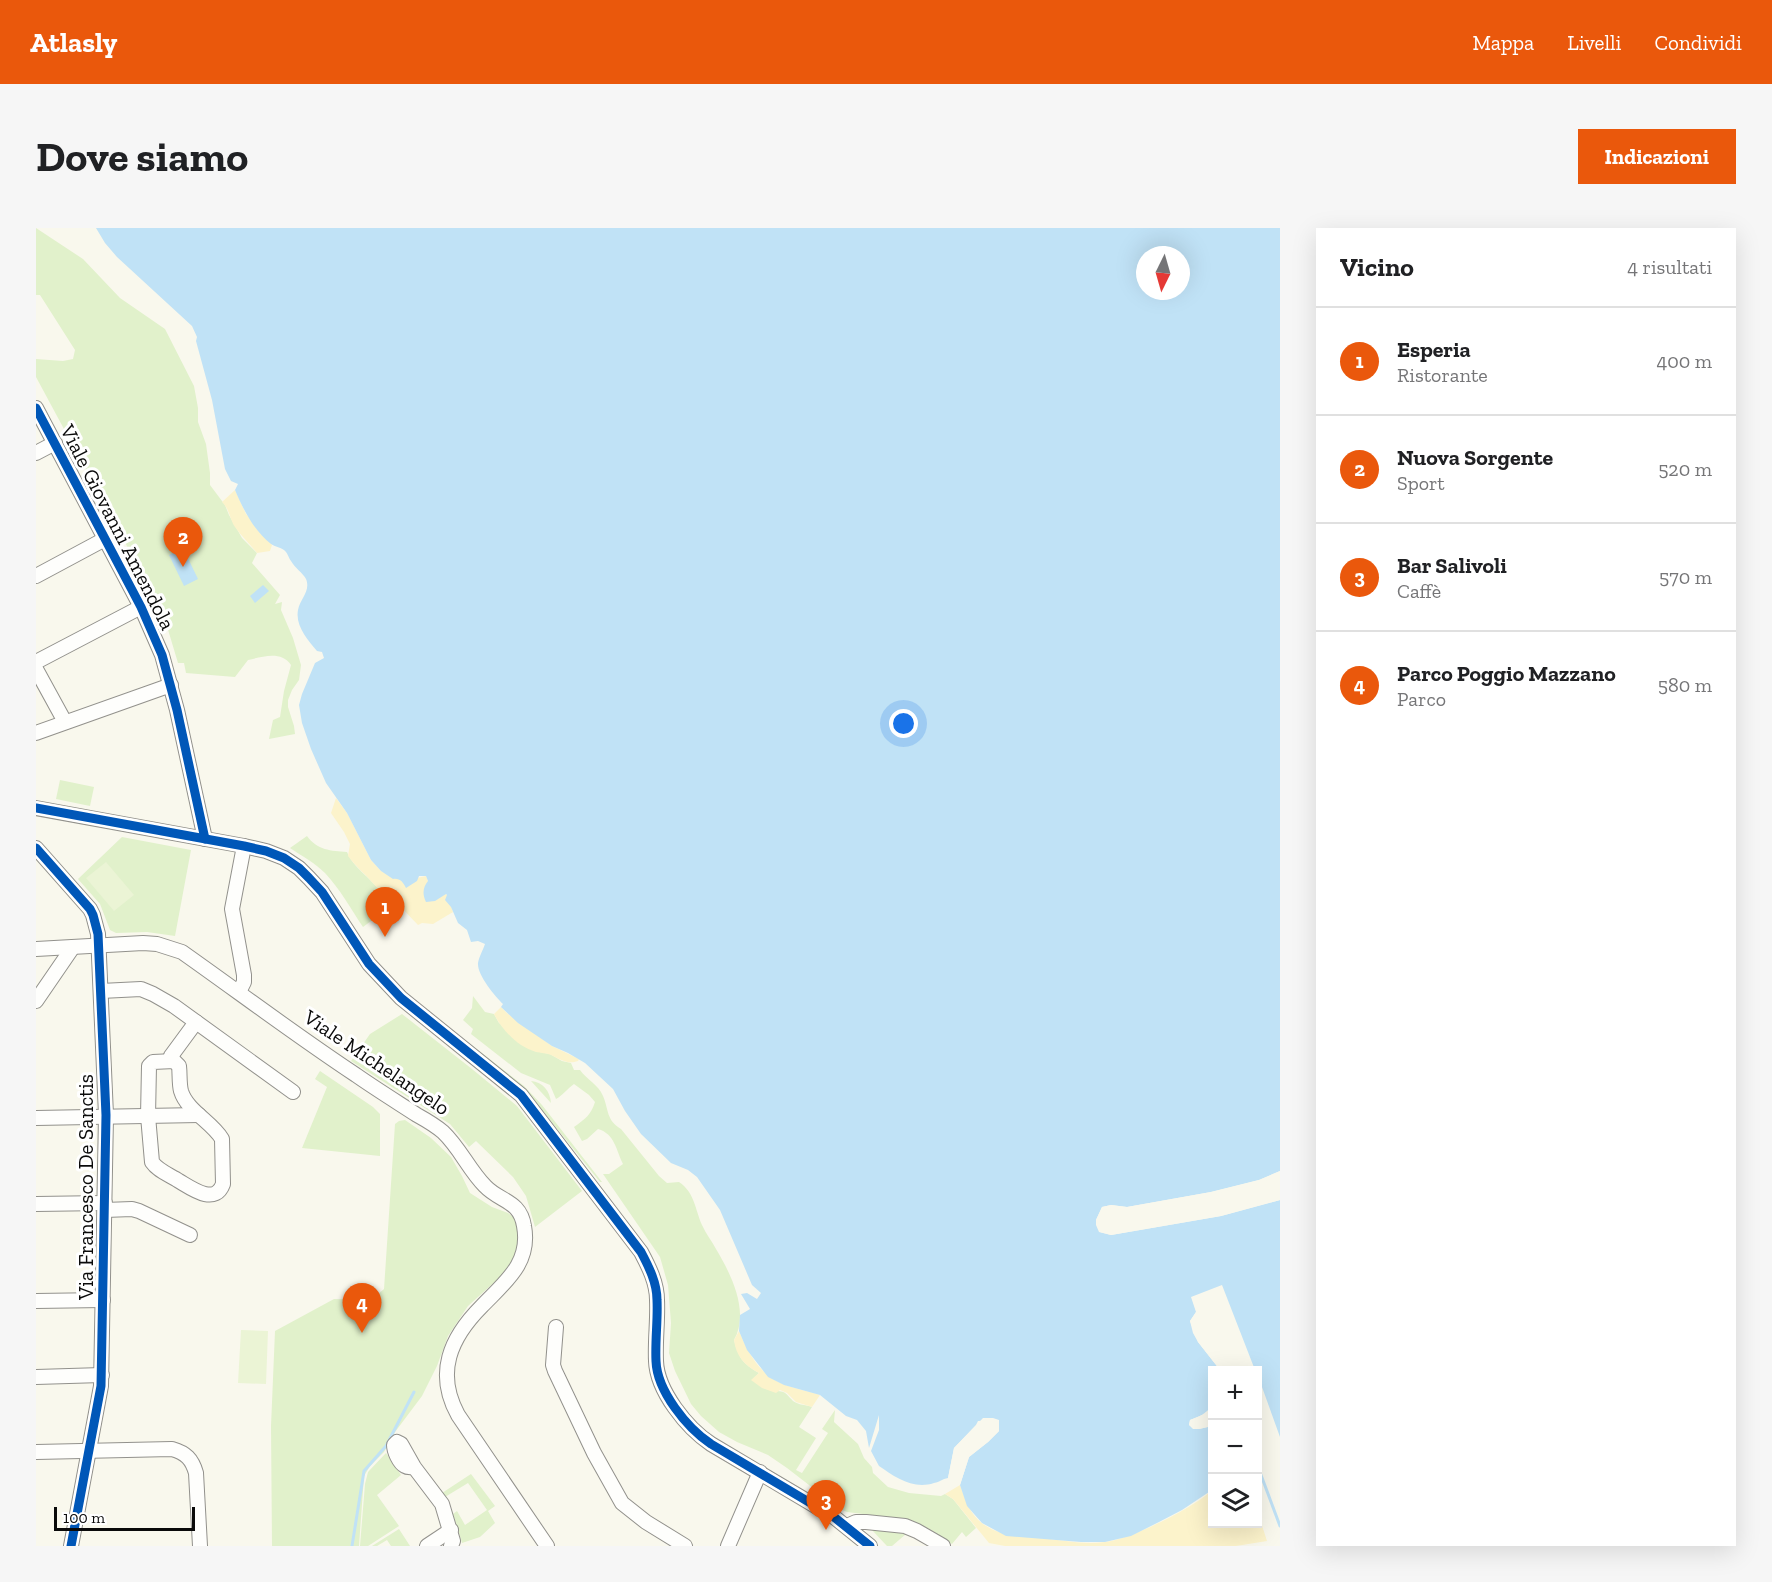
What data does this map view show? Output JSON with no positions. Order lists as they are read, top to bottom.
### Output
{
  "streets": {
    "street": ["Viale Giovanni Amendola", "Viale Michelangelo", "Via Francesco De Sanctis"]
  },
  "crossings": [
    ["Viale Michelangelo", "Via Francesco De Sanctis"]
  ],
  "scale_bar": "100 m",
  "north": "bottom",
  "page": {
    "header": "Atlasly",
    "nav": ["Mappa", "Livelli", "Condividi"],
    "buttons": "Indicazioni",
    "title": "Dove siamo",
    "heading": ["Vicino", "4 risultati"],
    "list": [
      {
        "mark": "1",
        "name": "Esperia",
        "note": "Ristorante",
        "value": "400 m"
      },
      {
        "mark": "2",
        "name": "Nuova Sorgente",
        "note": "Sport",
        "value": "520 m"
      },
      {
        "mark": "3",
        "name": "Bar Salivoli",
        "note": "Caffè",
        "value": "570 m"
      },
      {
        "mark": "4",
        "name": "Parco Poggio Mazzano",
        "note": "Parco",
        "value": "580 m"
      }
    ],
    "pins": [
      "2",
      "1",
      "4",
      "3"
    ],
    "map_buttons": ["+", "−"],
    "scale": "100 m"
  }
}
